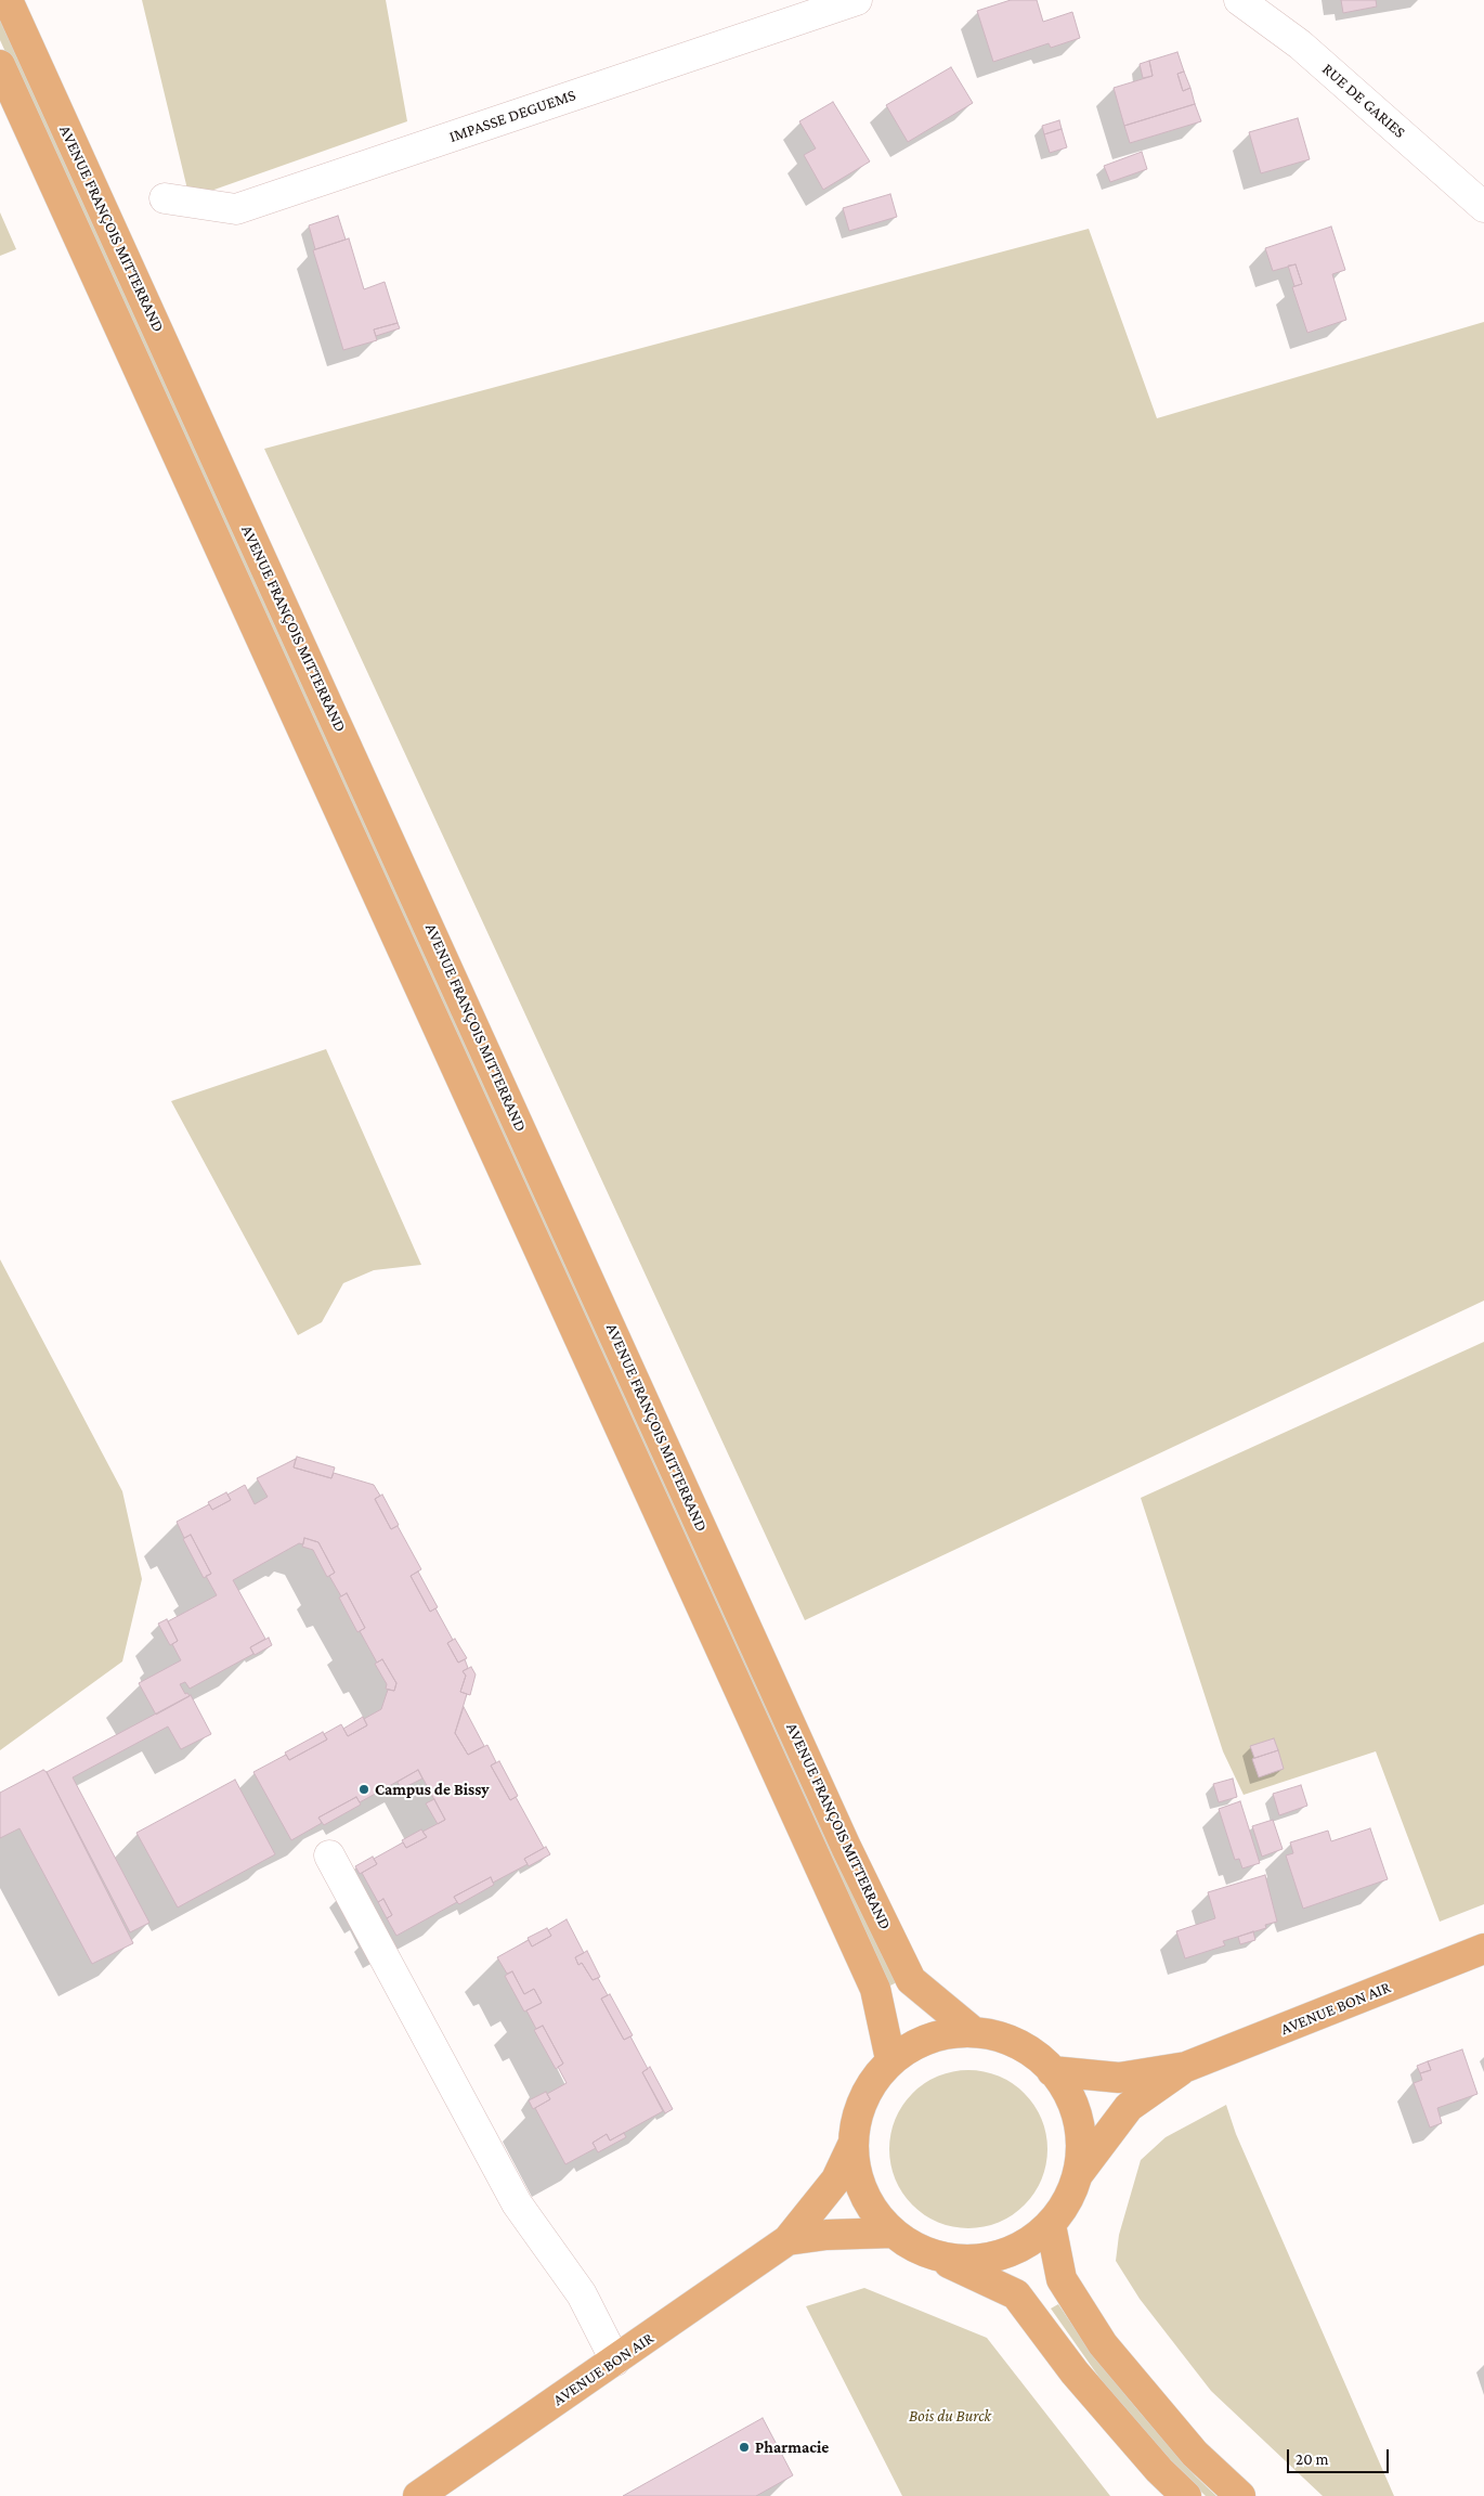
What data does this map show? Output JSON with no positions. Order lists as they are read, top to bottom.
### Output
{
  "streets": {
    "main road": ["AVENUE FRANÇOIS MITTERRAND", "AVENUE BON AIR"],
    "street": ["RUE DE GARIES", "IMPASSE DEGUEMS"]
  },
  "parks": ["Bois du Burck"],
  "places": ["Campus de Bissy", "Pharmacie"],
  "scale_bar": "20 m"
}
